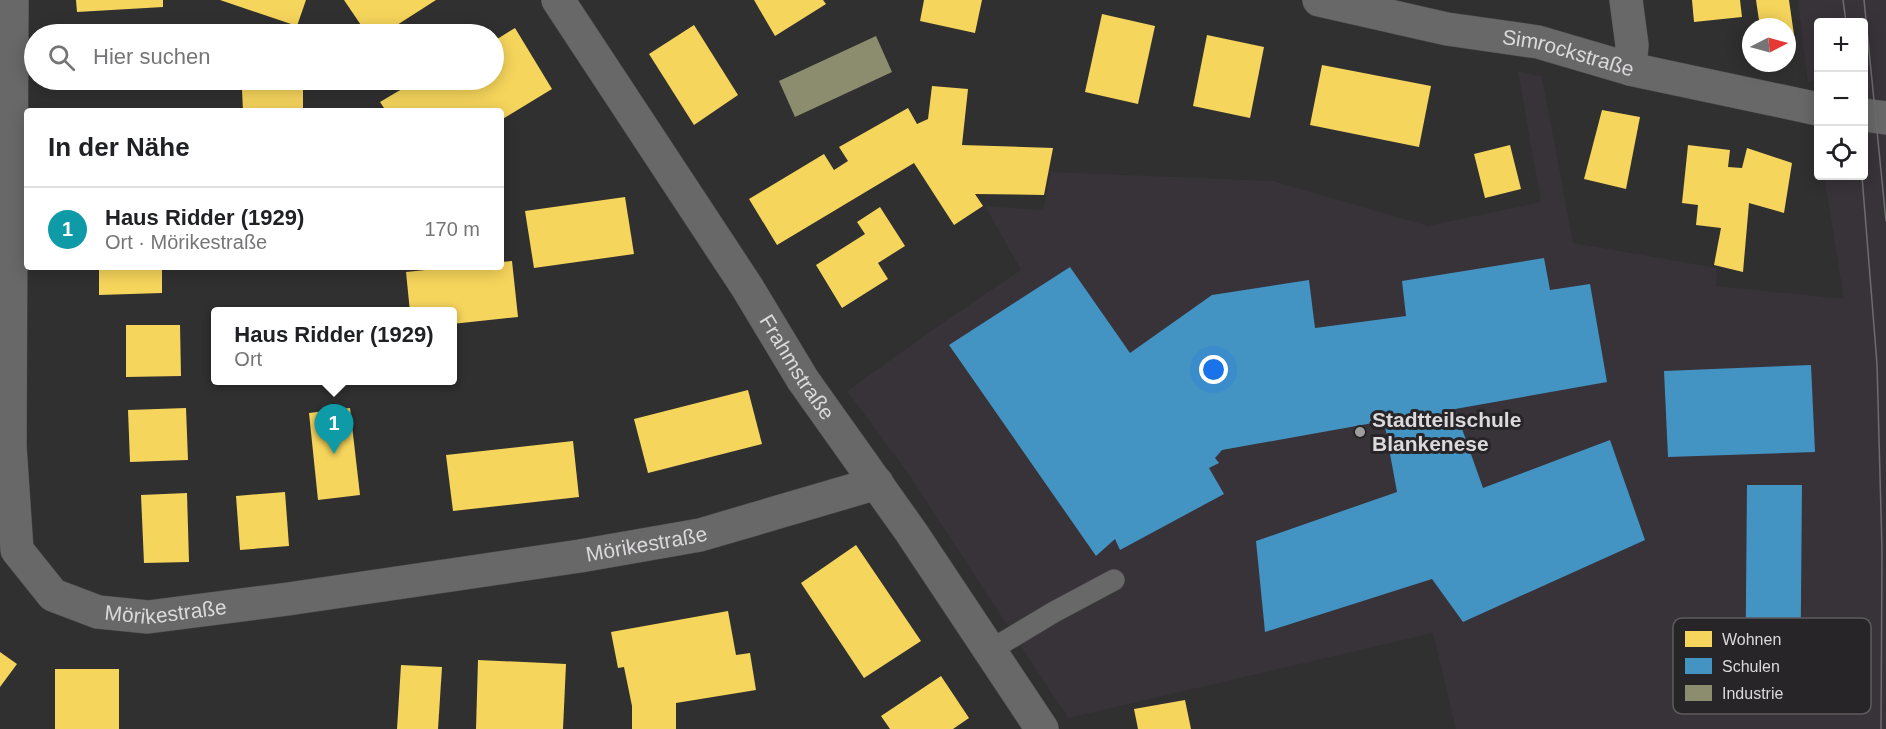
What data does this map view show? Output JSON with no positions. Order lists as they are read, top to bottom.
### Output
{
  "streets": {
    "street": ["Simrockstraße", "Frahmstraße", "Mörikestraße"]
  },
  "crossings": [
    ["Frahmstraße", "Mörikestraße"]
  ],
  "places": ["Stadtteilschule Blankenese"],
  "legend": ["Wohnen", "Schulen", "Industrie"],
  "north": "right",
  "page": {
    "map_buttons": ["+", "−"],
    "search": "Hier suchen",
    "heading": "In der Nähe",
    "list": [
      {
        "mark": "1",
        "name": "Haus Ridder (1929)",
        "note": "Ort · Mörikestraße",
        "value": "170 m"
      }
    ],
    "popup": ["Haus Ridder (1929)", "Ort"],
    "pins": "1"
  }
}
